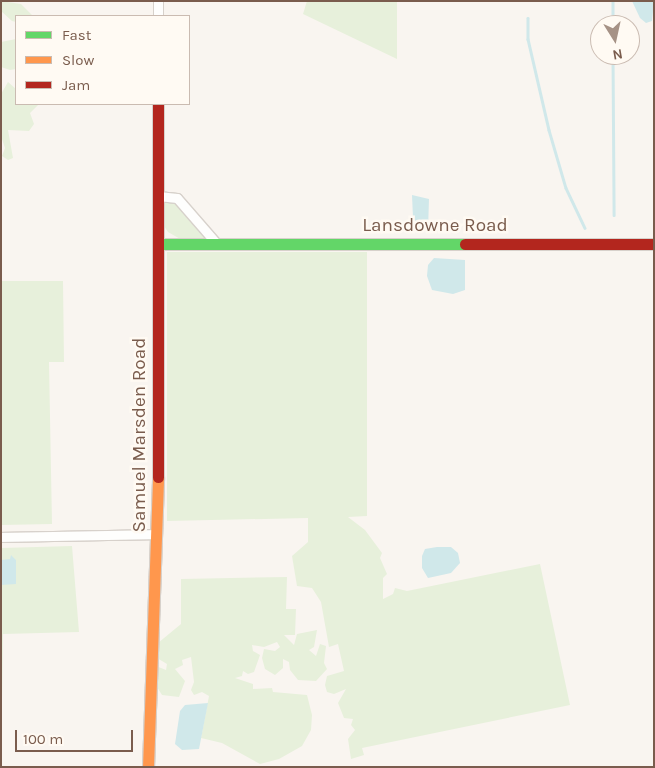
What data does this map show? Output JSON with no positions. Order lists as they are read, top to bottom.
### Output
{
  "streets": {
    "street": ["Lansdowne Road", "Samuel Marsden Road"]
  },
  "crossings": [
    ["Lansdowne Road", "Samuel Marsden Road"]
  ],
  "legend": ["Fast", "Slow", "Jam"],
  "scale_bar": "100 m",
  "north": "bottom"
}
